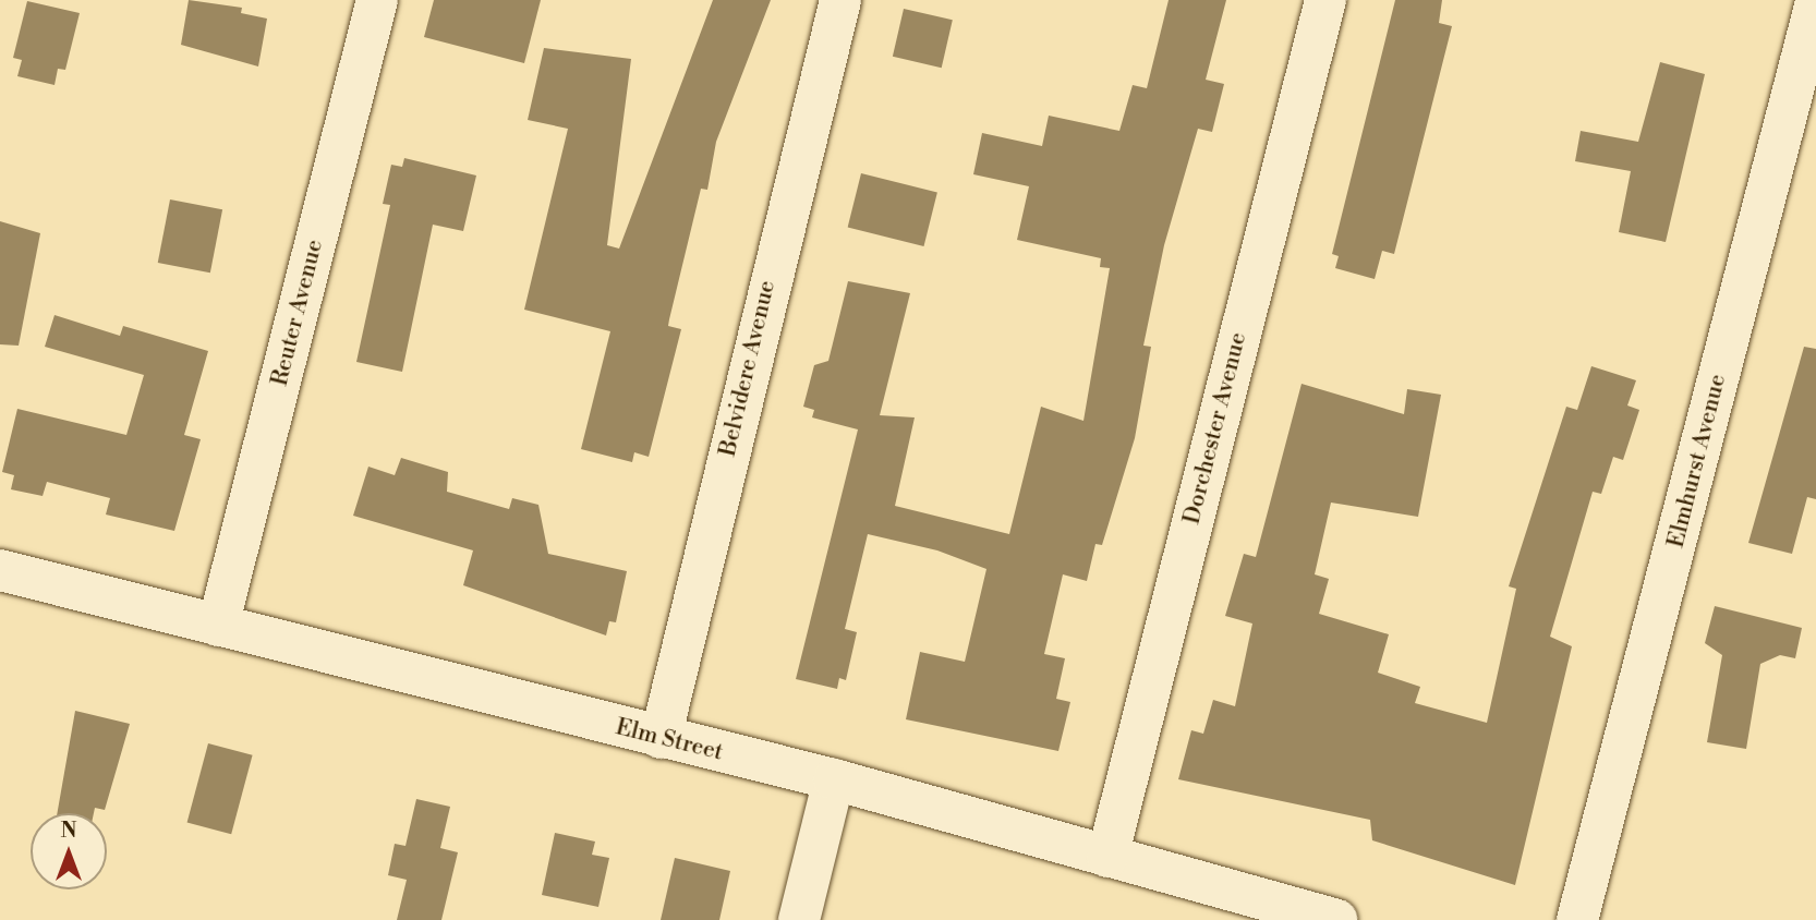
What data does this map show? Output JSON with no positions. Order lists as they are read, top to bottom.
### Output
{
  "streets": {
    "street": [
      "Reuter Avenue",
      "Belvidere Avenue",
      "Dorchester Avenue",
      "Elmhurst Avenue",
      "Elm Street"
    ]
  },
  "crossings": [
    ["Reuter Avenue", "Elm Street"],
    ["Belvidere Avenue", "Elm Street"],
    ["Dorchester Avenue", "Elm Street"]
  ],
  "north": "top"
}
